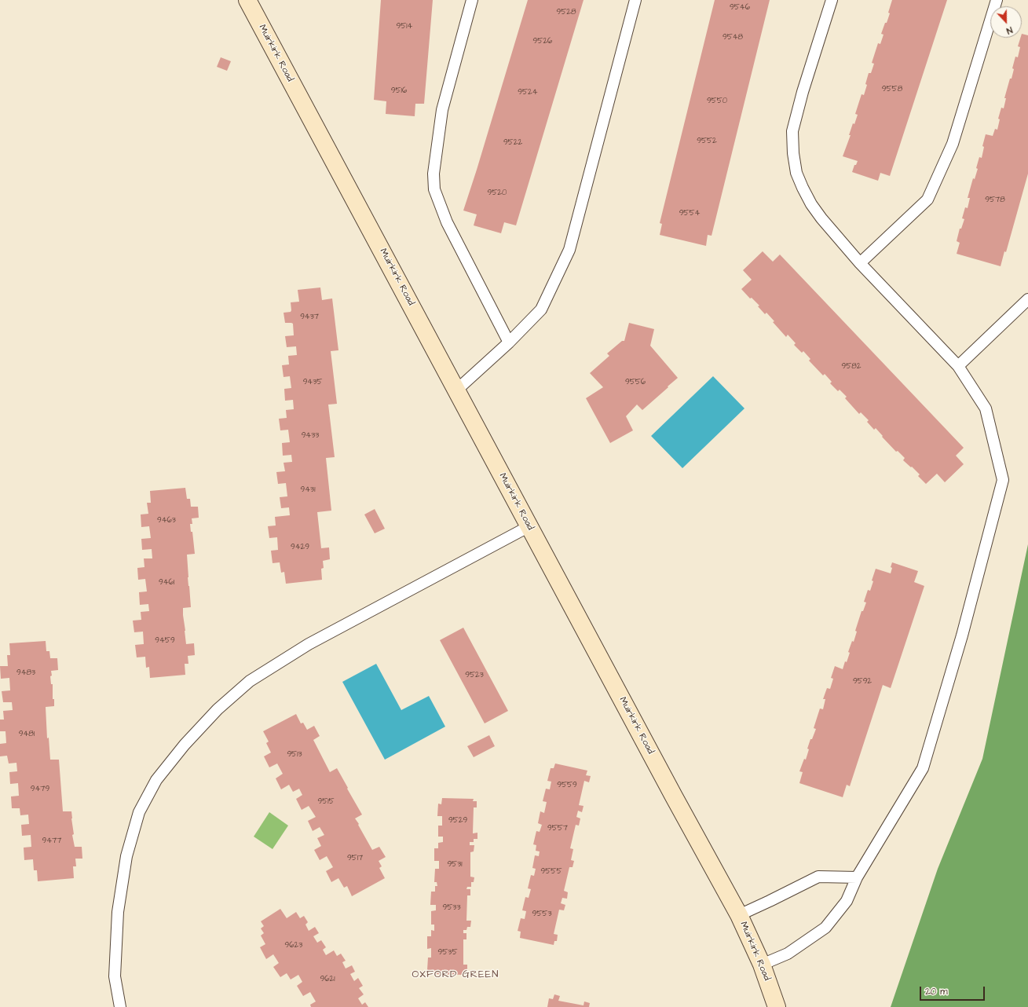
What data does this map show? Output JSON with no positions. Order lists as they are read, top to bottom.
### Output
{
  "streets": {
    "main road": ["Muirkirk Road"]
  },
  "districts": ["OXFORD GREEN"],
  "house_numbers": [
    "9546",
    "9528",
    "9514",
    "9548",
    "9526",
    "9558",
    "9516",
    "9524",
    "9550",
    "9552",
    "9522",
    "9520",
    "9578",
    "9554",
    "9437",
    "9582",
    "9435",
    "9556",
    "9433",
    "9431",
    "9463",
    "9429",
    "9461",
    "9459",
    "9483",
    "9523",
    "9592",
    "9481",
    "9513",
    "9559",
    "9479",
    "9515",
    "9529",
    "9557",
    "9477",
    "9517",
    "9531",
    "9555",
    "9533",
    "9553",
    "9623",
    "9535",
    "9621"
  ],
  "scale_bar": "20 m",
  "north": "bottom"
}
